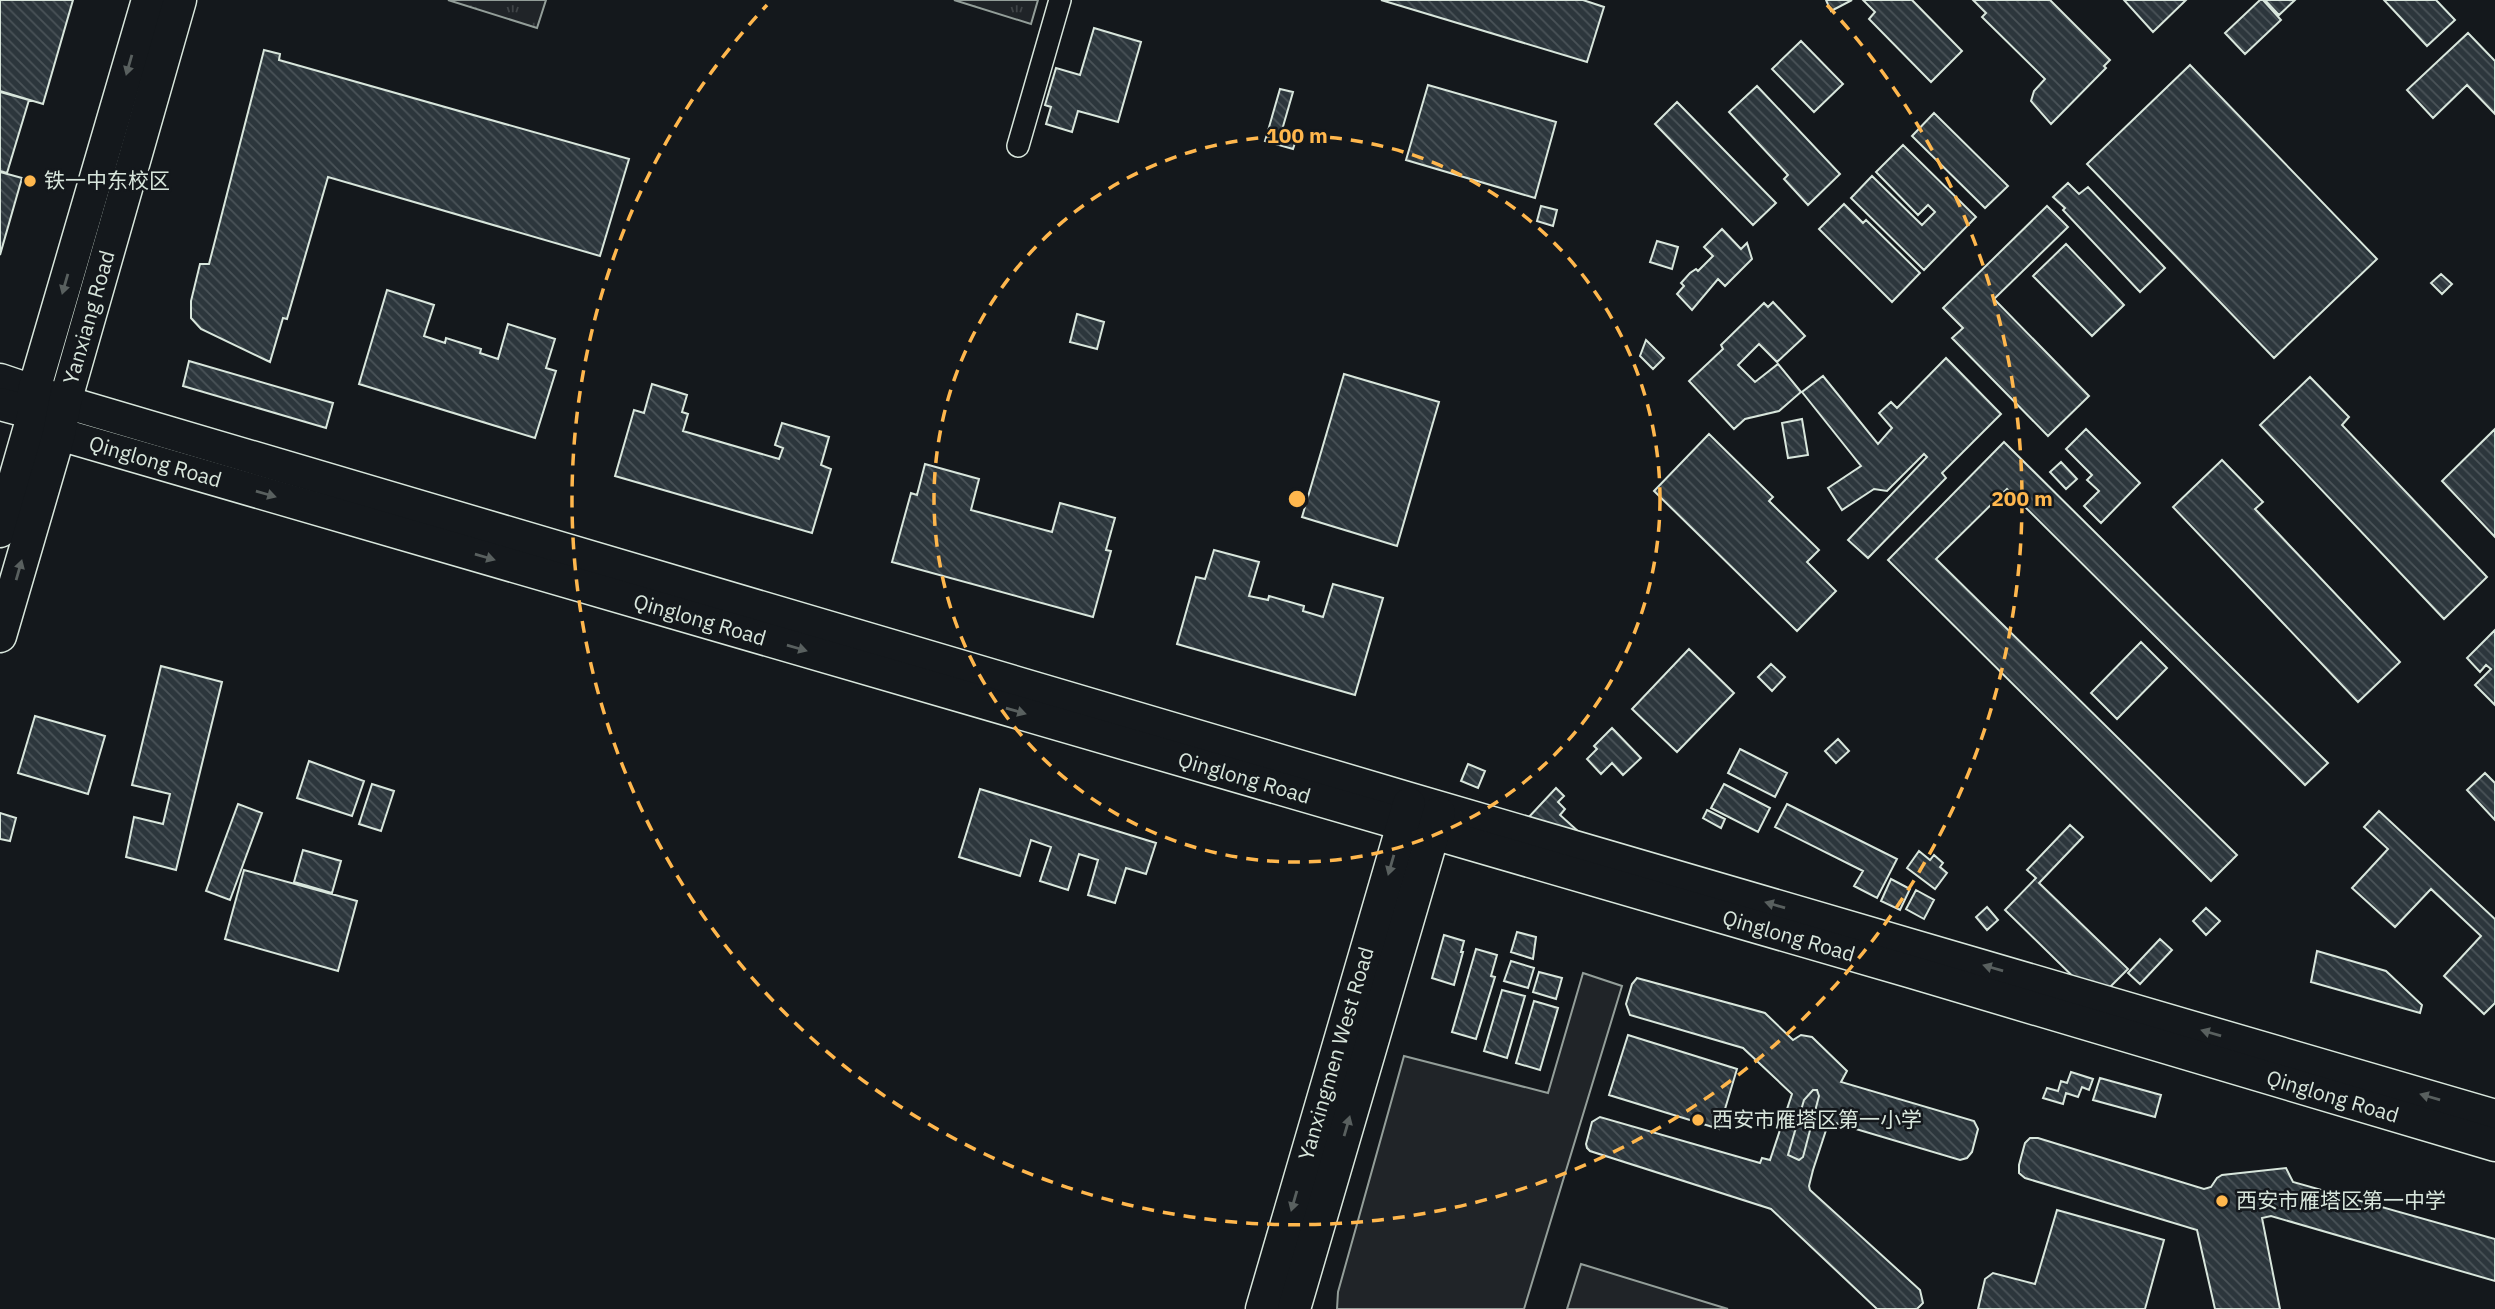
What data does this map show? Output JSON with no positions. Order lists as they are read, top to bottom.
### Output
{
  "streets": {
    "street": ["Yanxiang Road", "Qinglong Road", "Yanxingmen West Road"]
  },
  "crossings": [
    ["Yanxiang Road", "Qinglong Road"],
    ["Qinglong Road", "Yanxingmen West Road"]
  ],
  "places": ["铁一中东校区", "西安市雁塔区第一小学", "西安市雁塔区第一中学"],
  "rings": ["100 m", "200 m"]
}
